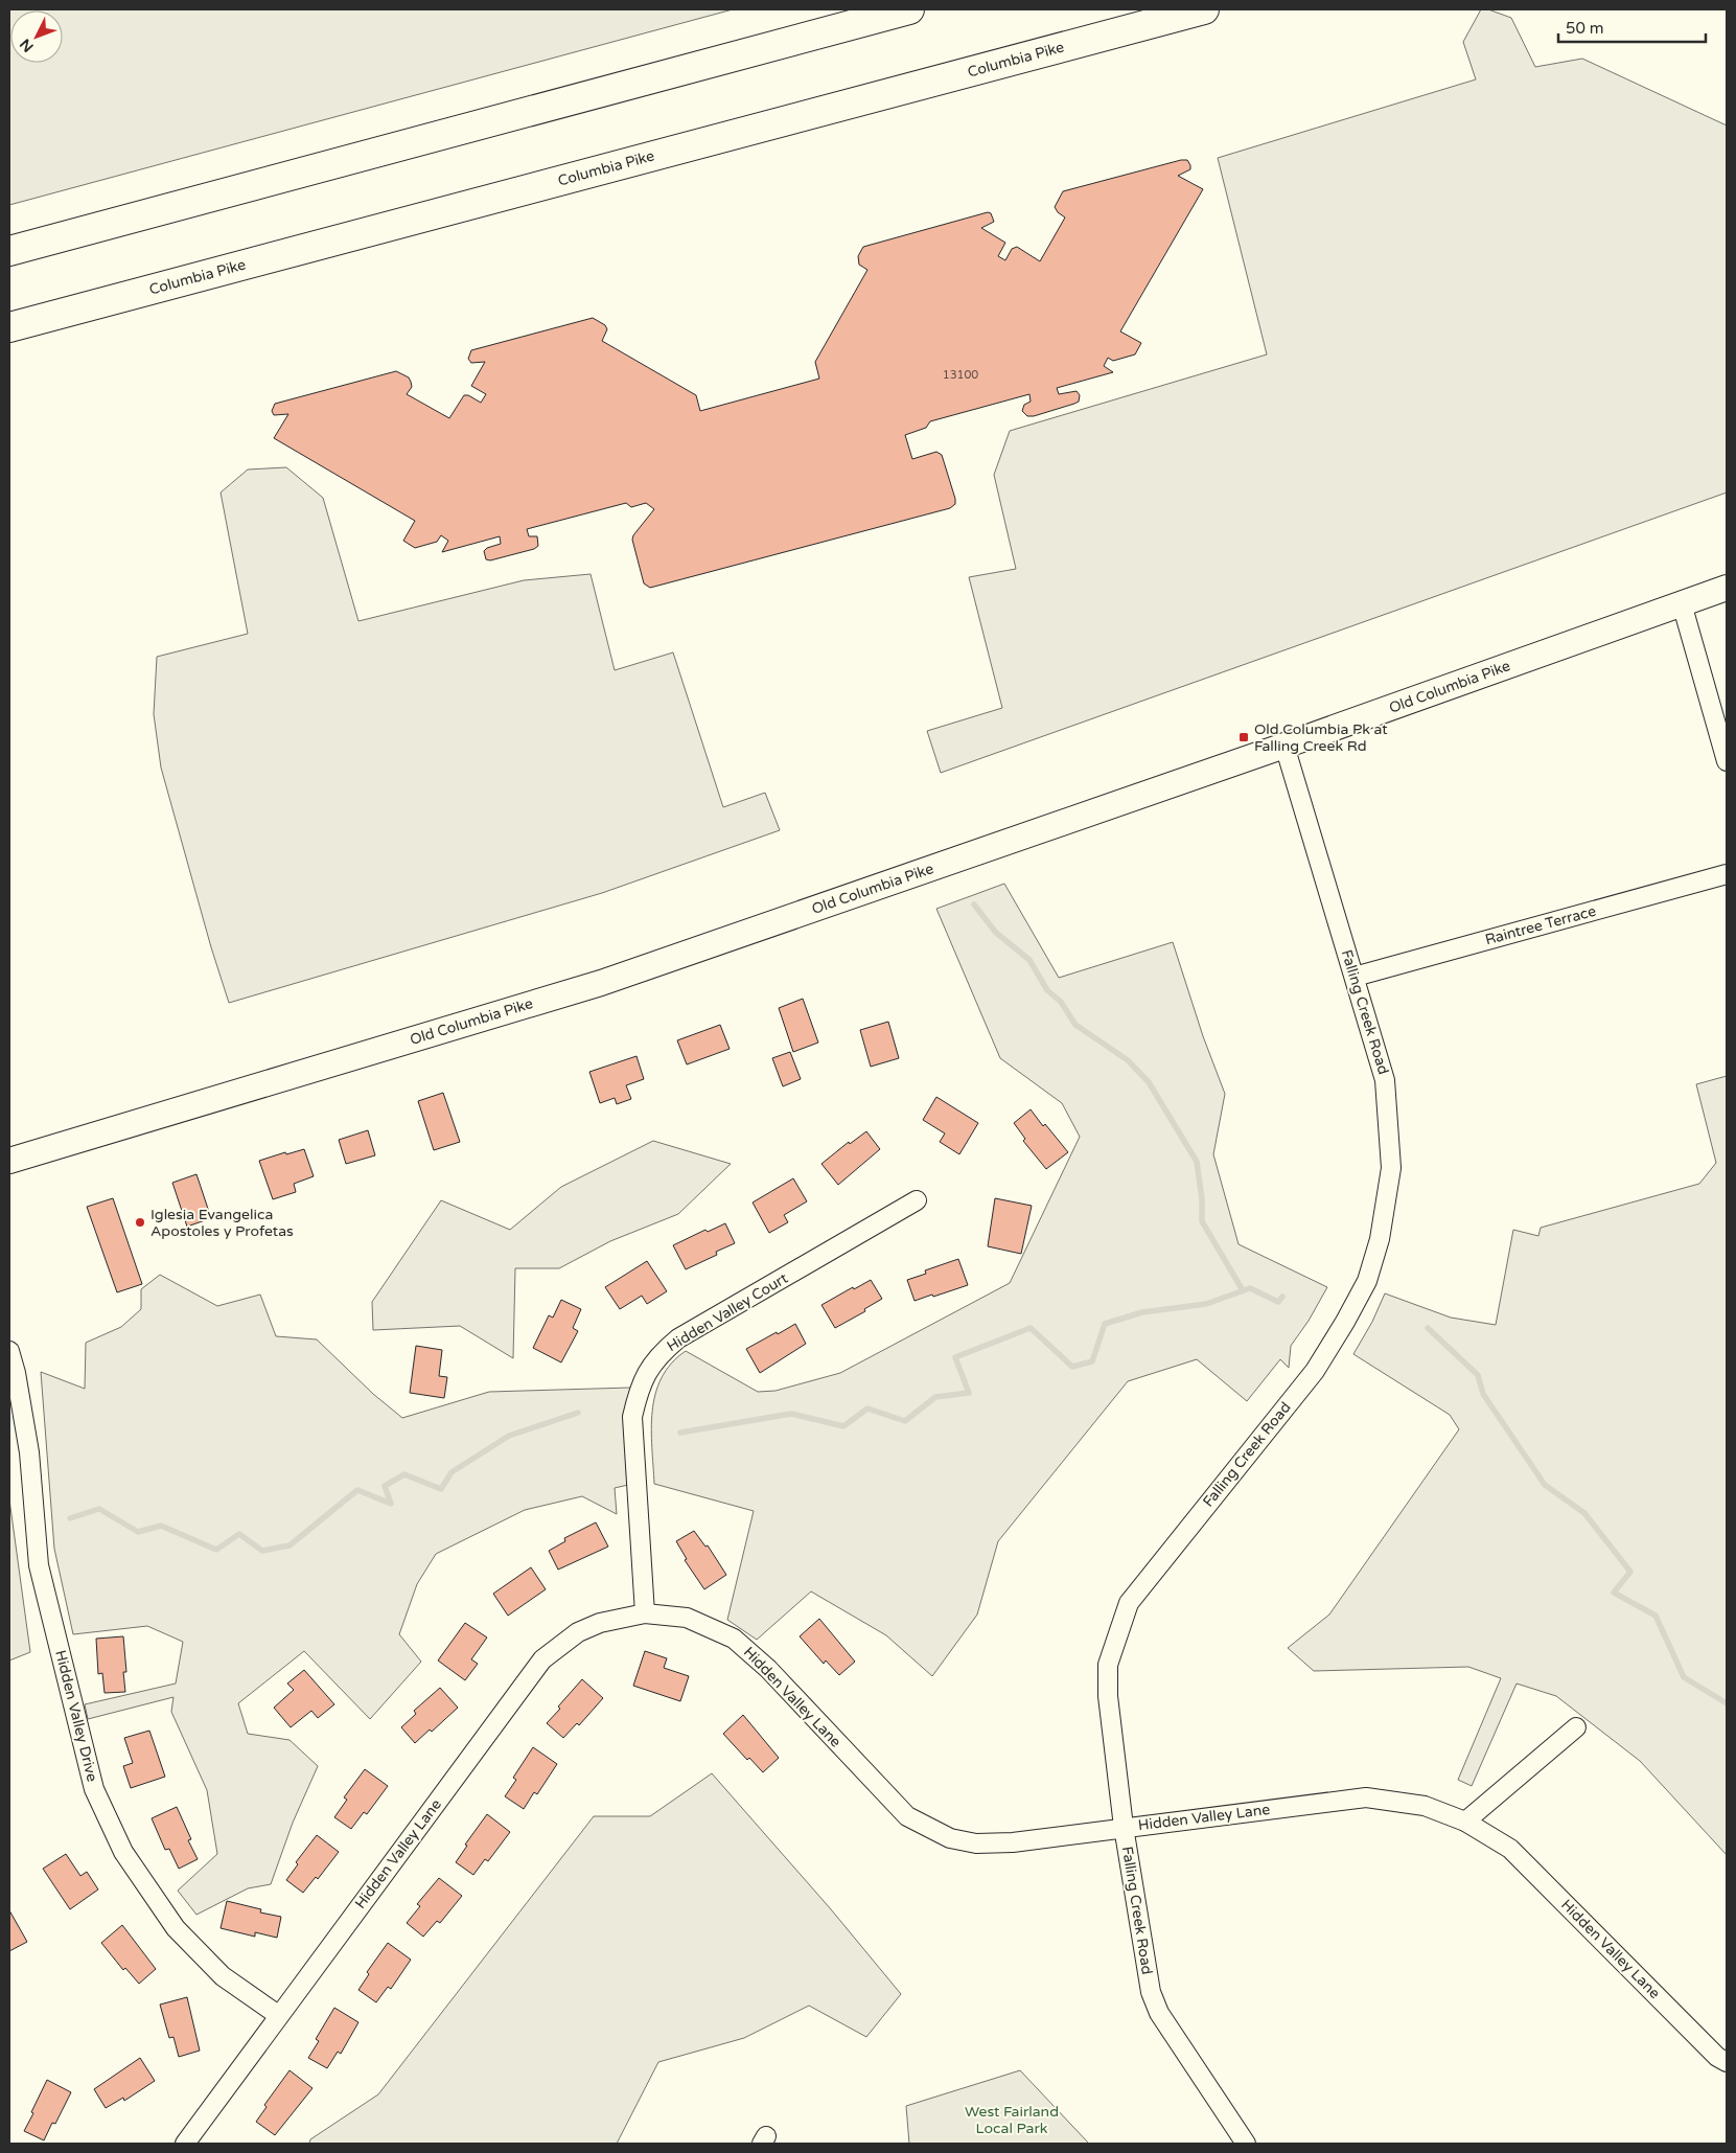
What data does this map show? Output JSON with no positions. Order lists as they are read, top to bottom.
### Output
{
  "streets": {
    "highway": ["Columbia Pike"],
    "main road": ["Old Columbia Pike"],
    "street": [
      "Raintree Terrace",
      "Falling Creek Road",
      "Hidden Valley Court",
      "Hidden Valley Lane",
      "Hidden Valley Drive"
    ]
  },
  "crossings": [
    ["Old Columbia Pike", "Falling Creek Road"],
    ["Raintree Terrace", "Falling Creek Road"],
    ["Falling Creek Road", "Hidden Valley Lane"],
    ["Hidden Valley Court", "Hidden Valley Lane"],
    ["Hidden Valley Lane", "Hidden Valley Drive"]
  ],
  "parks": ["West Fairland Local Park"],
  "places": {
    "transit": ["Old Columbia Pk at Falling Creek Rd"],
    "other": ["Iglesia Evangelica Apostoles y Profetas"]
  },
  "house_numbers": ["13100"],
  "scale_bar": "50 m",
  "north": "bottom left"
}
